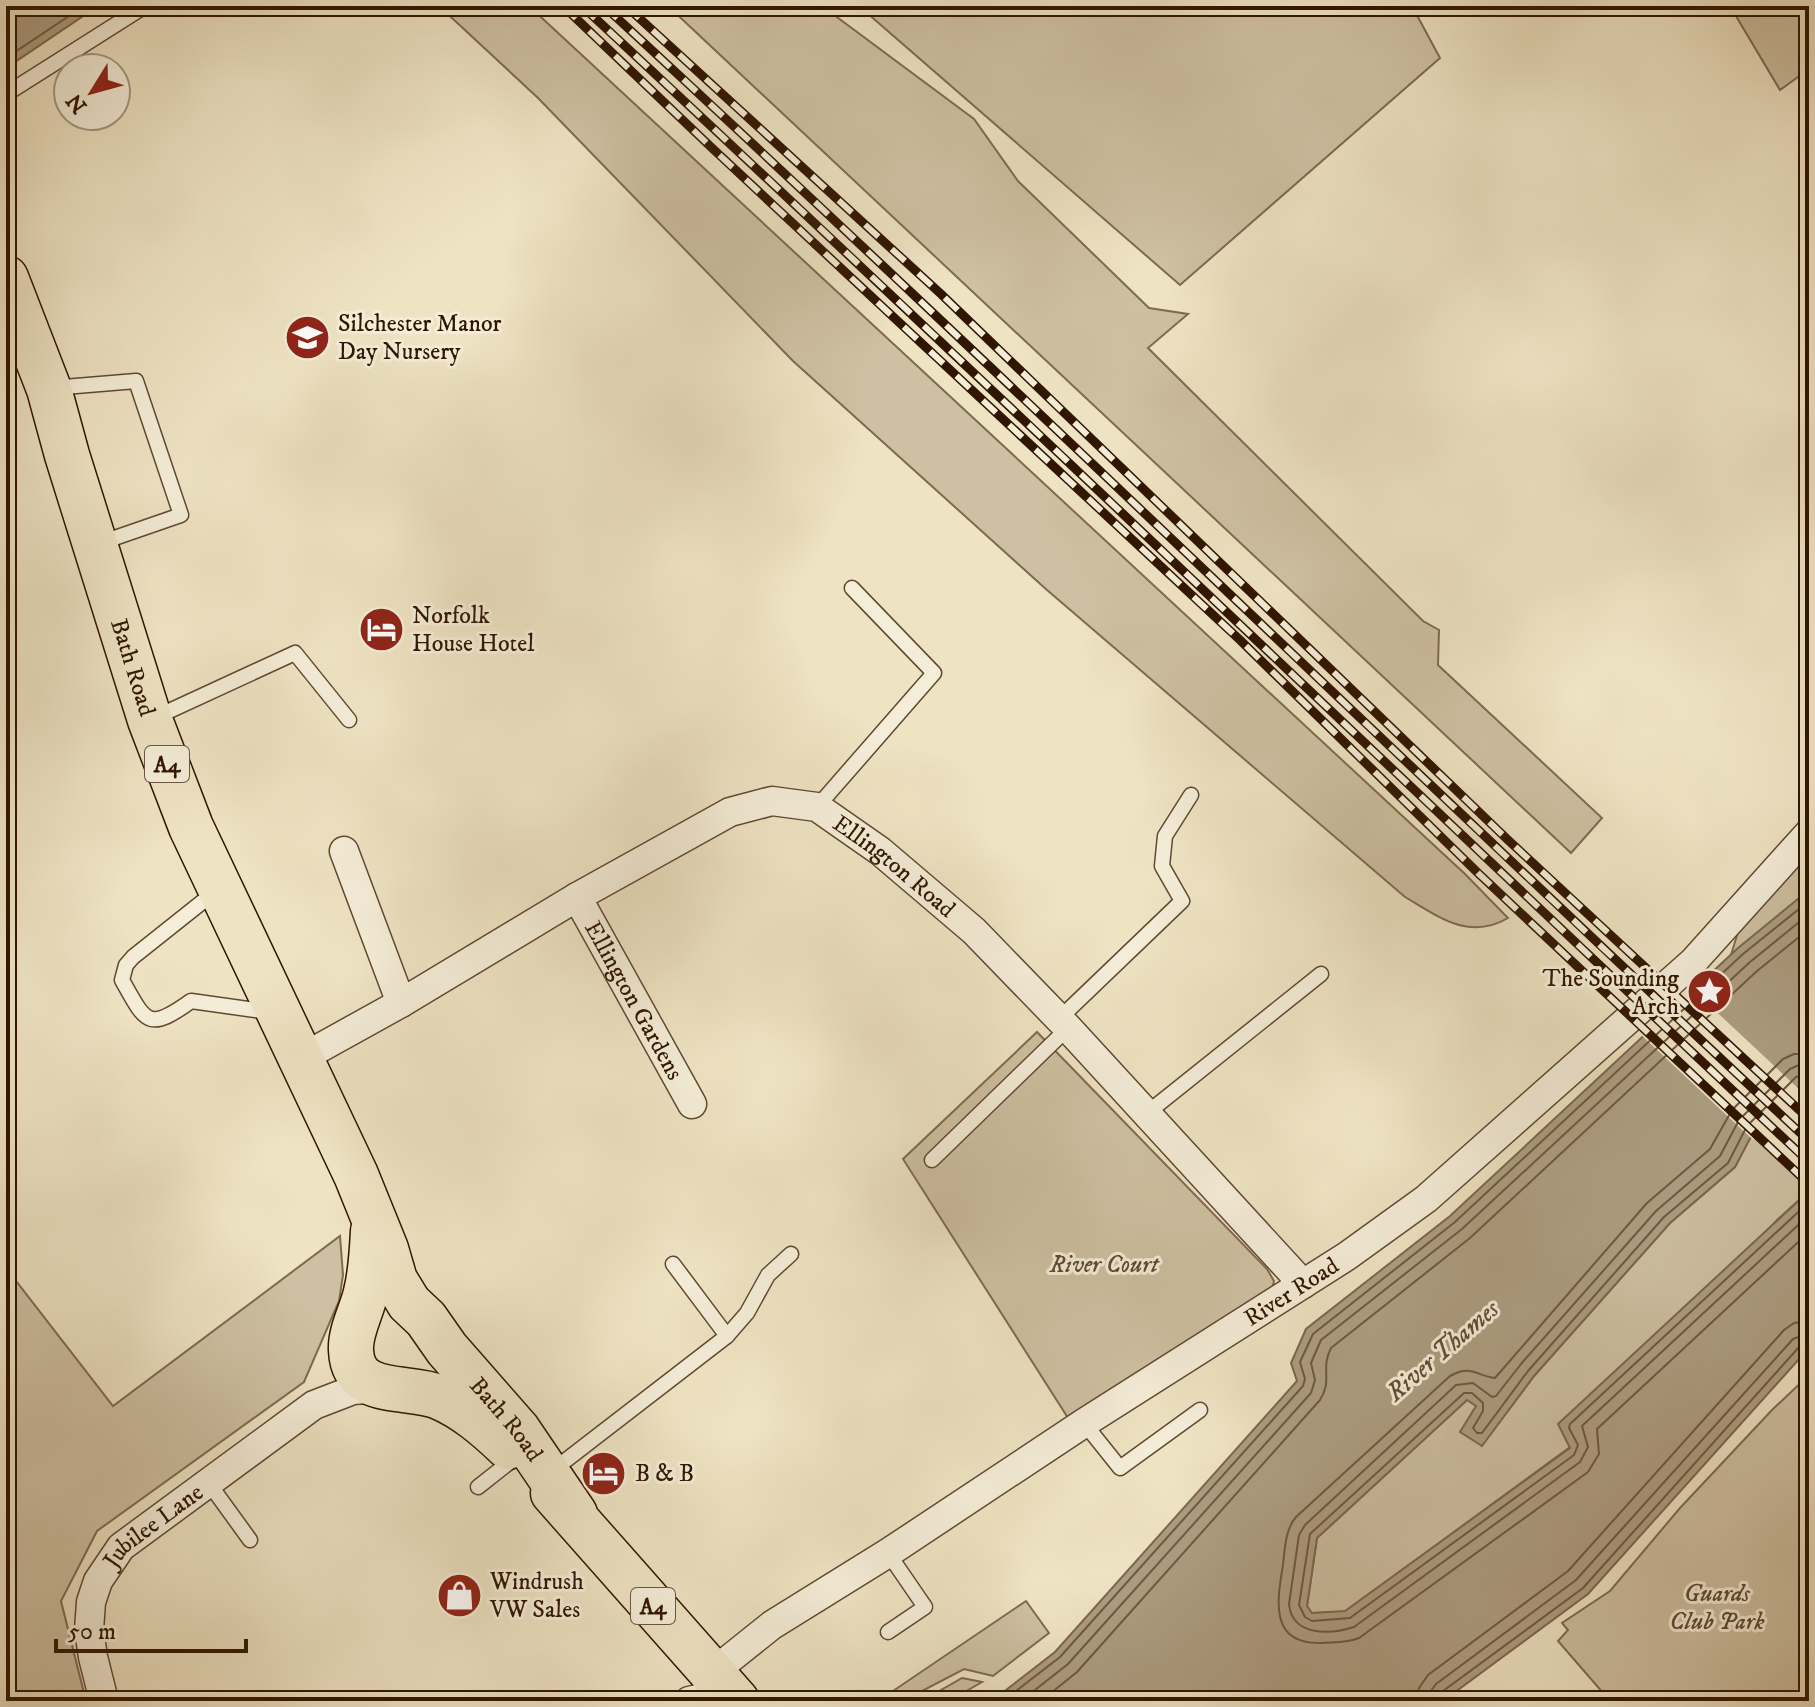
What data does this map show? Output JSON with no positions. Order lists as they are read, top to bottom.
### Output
{
  "streets": {
    "main road": ["Bath Road", "A4"],
    "street": [
      "Ellington Road",
      "Ellington Gardens",
      "River Road",
      "Jubilee Lane"
    ]
  },
  "crossings": [
    ["Bath Road", "Ellington Road"],
    ["Bath Road", "River Road"],
    ["Bath Road", "Jubilee Lane"],
    ["Ellington Road", "Ellington Gardens"],
    ["Ellington Road", "River Road"]
  ],
  "water": ["River Thames"],
  "parks": ["River Court", "Guards Club Park"],
  "places": {
    "school or university": ["Silchester Manor Day Nursery"],
    "hotel": ["Norfolk House Hotel", "B & B"],
    "place": ["The Sounding Arch"],
    "shop": ["Windrush VW Sales"]
  },
  "scale_bar": "50 m",
  "north": "bottom left"
}
